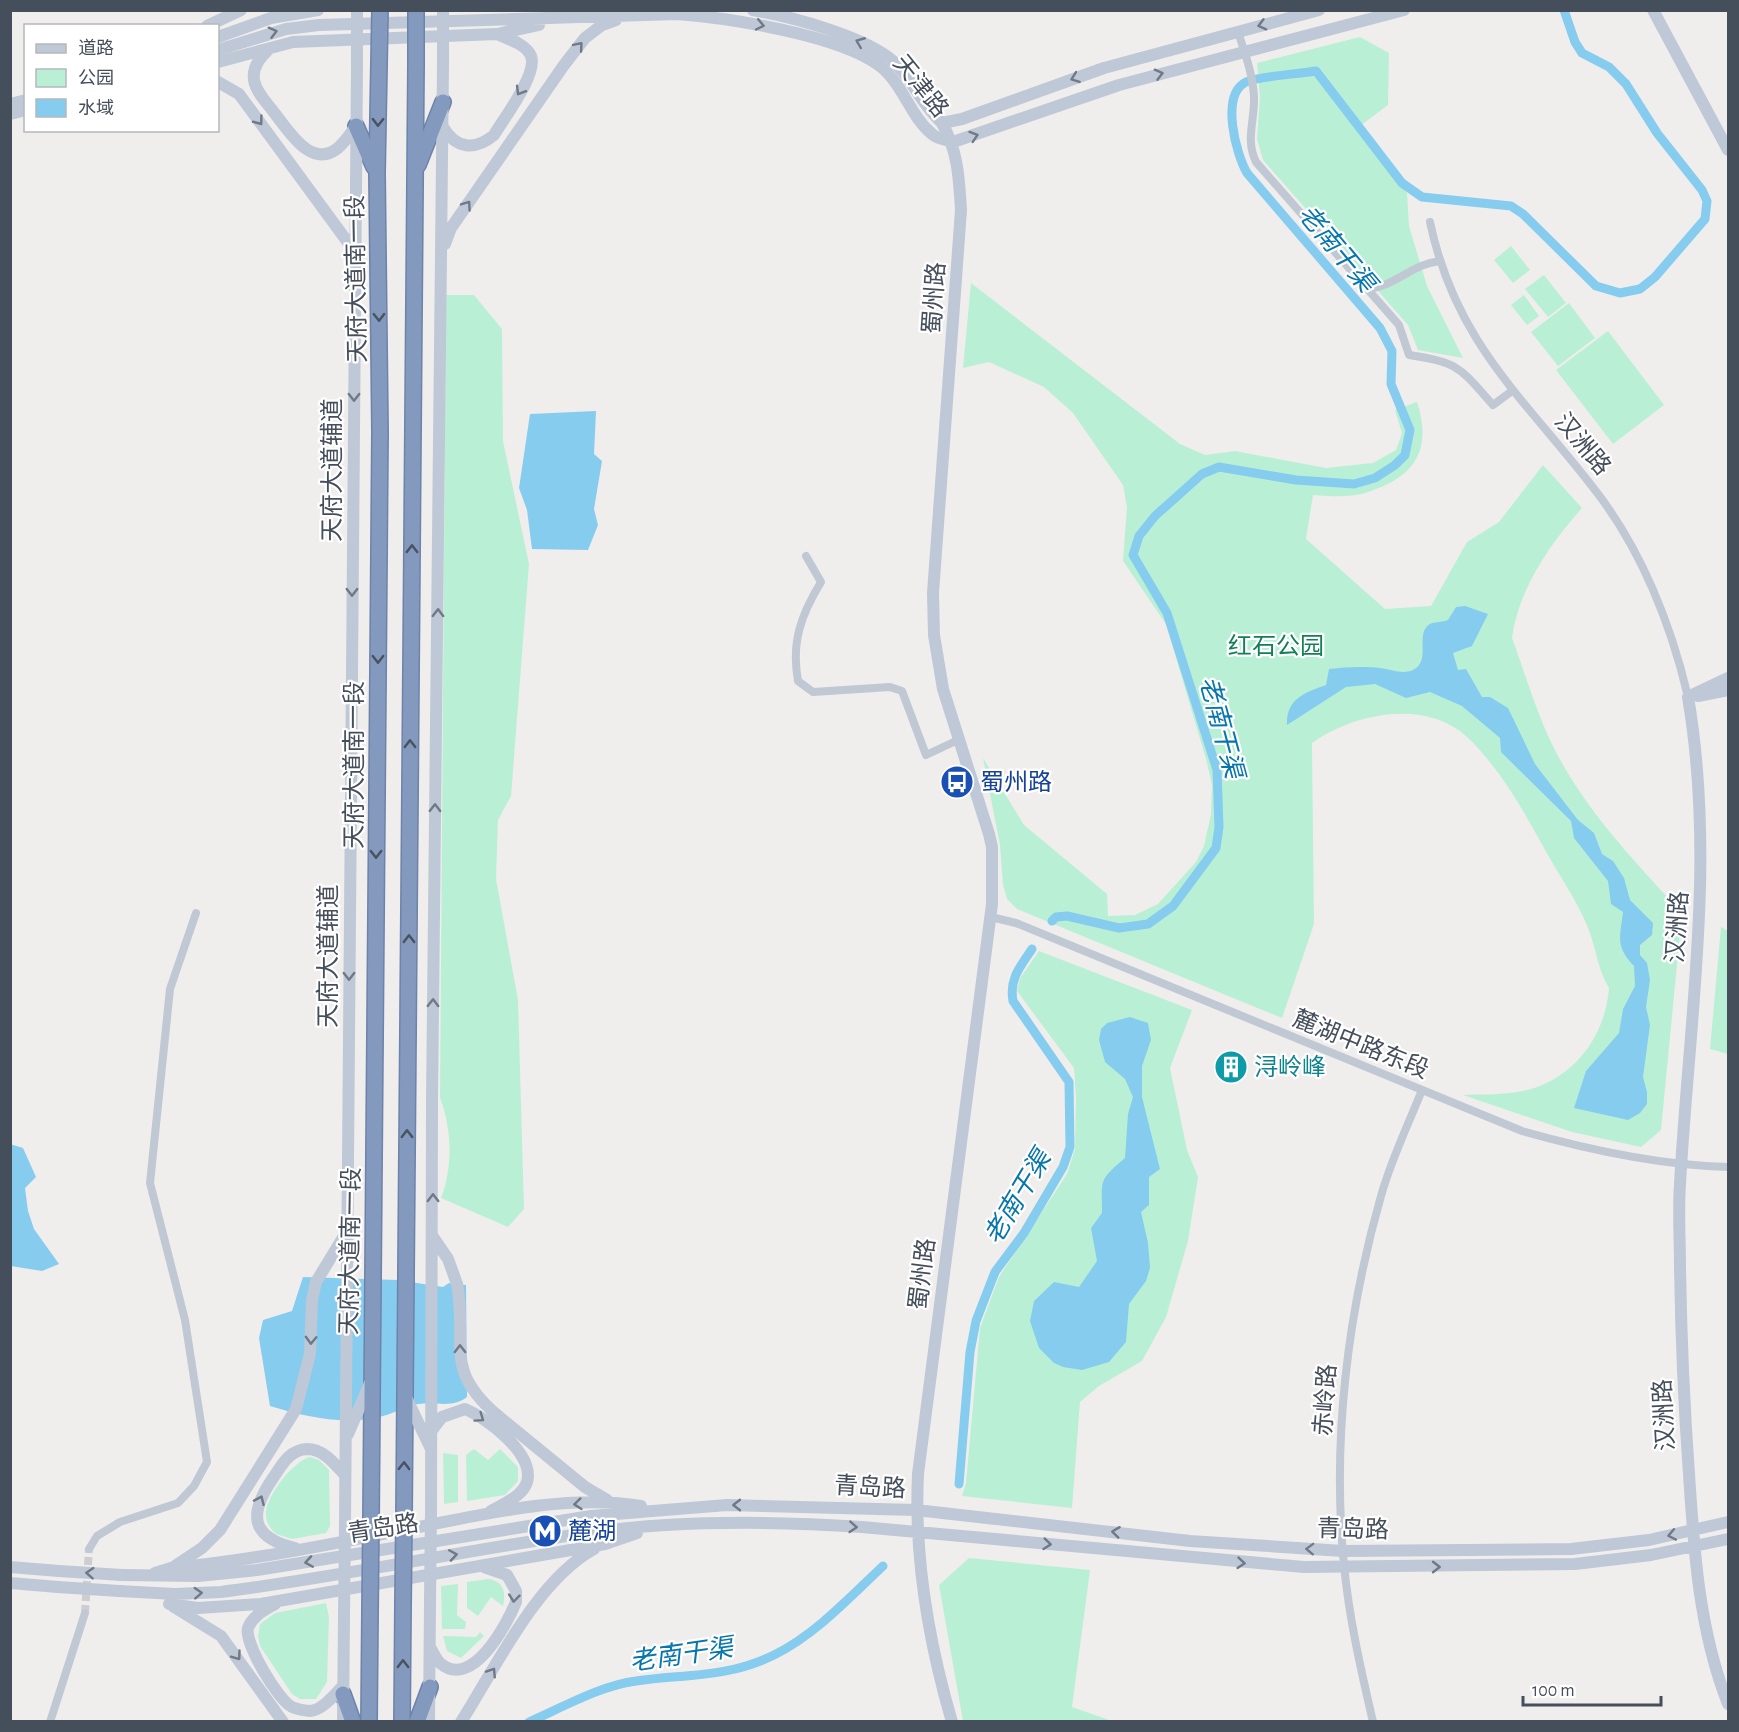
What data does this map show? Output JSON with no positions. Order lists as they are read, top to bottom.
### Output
{
  "streets": {
    "highway": ["天府大道南一段"],
    "street": [
      "天津路",
      "蜀州路",
      "汉洲路",
      "天府大道辅道",
      "麓湖中路东段",
      "赤岭路",
      "青岛路"
    ]
  },
  "crossings": [
    ["天津路", "蜀州路"],
    ["蜀州路", "麓湖中路东段"],
    ["蜀州路", "青岛路"],
    ["汉洲路", "麓湖中路东段"],
    ["汉洲路", "青岛路"],
    ["麓湖中路东段", "赤岭路"],
    ["赤岭路", "青岛路"]
  ],
  "water": ["老南干渠"],
  "parks": ["红石公园"],
  "places": {
    "bus stop": ["蜀州路"],
    "building": ["浔岭峰"],
    "metro station": ["麓湖"]
  },
  "legend": ["道路", "公园", "水域"],
  "scale_bar": "100 m"
}
